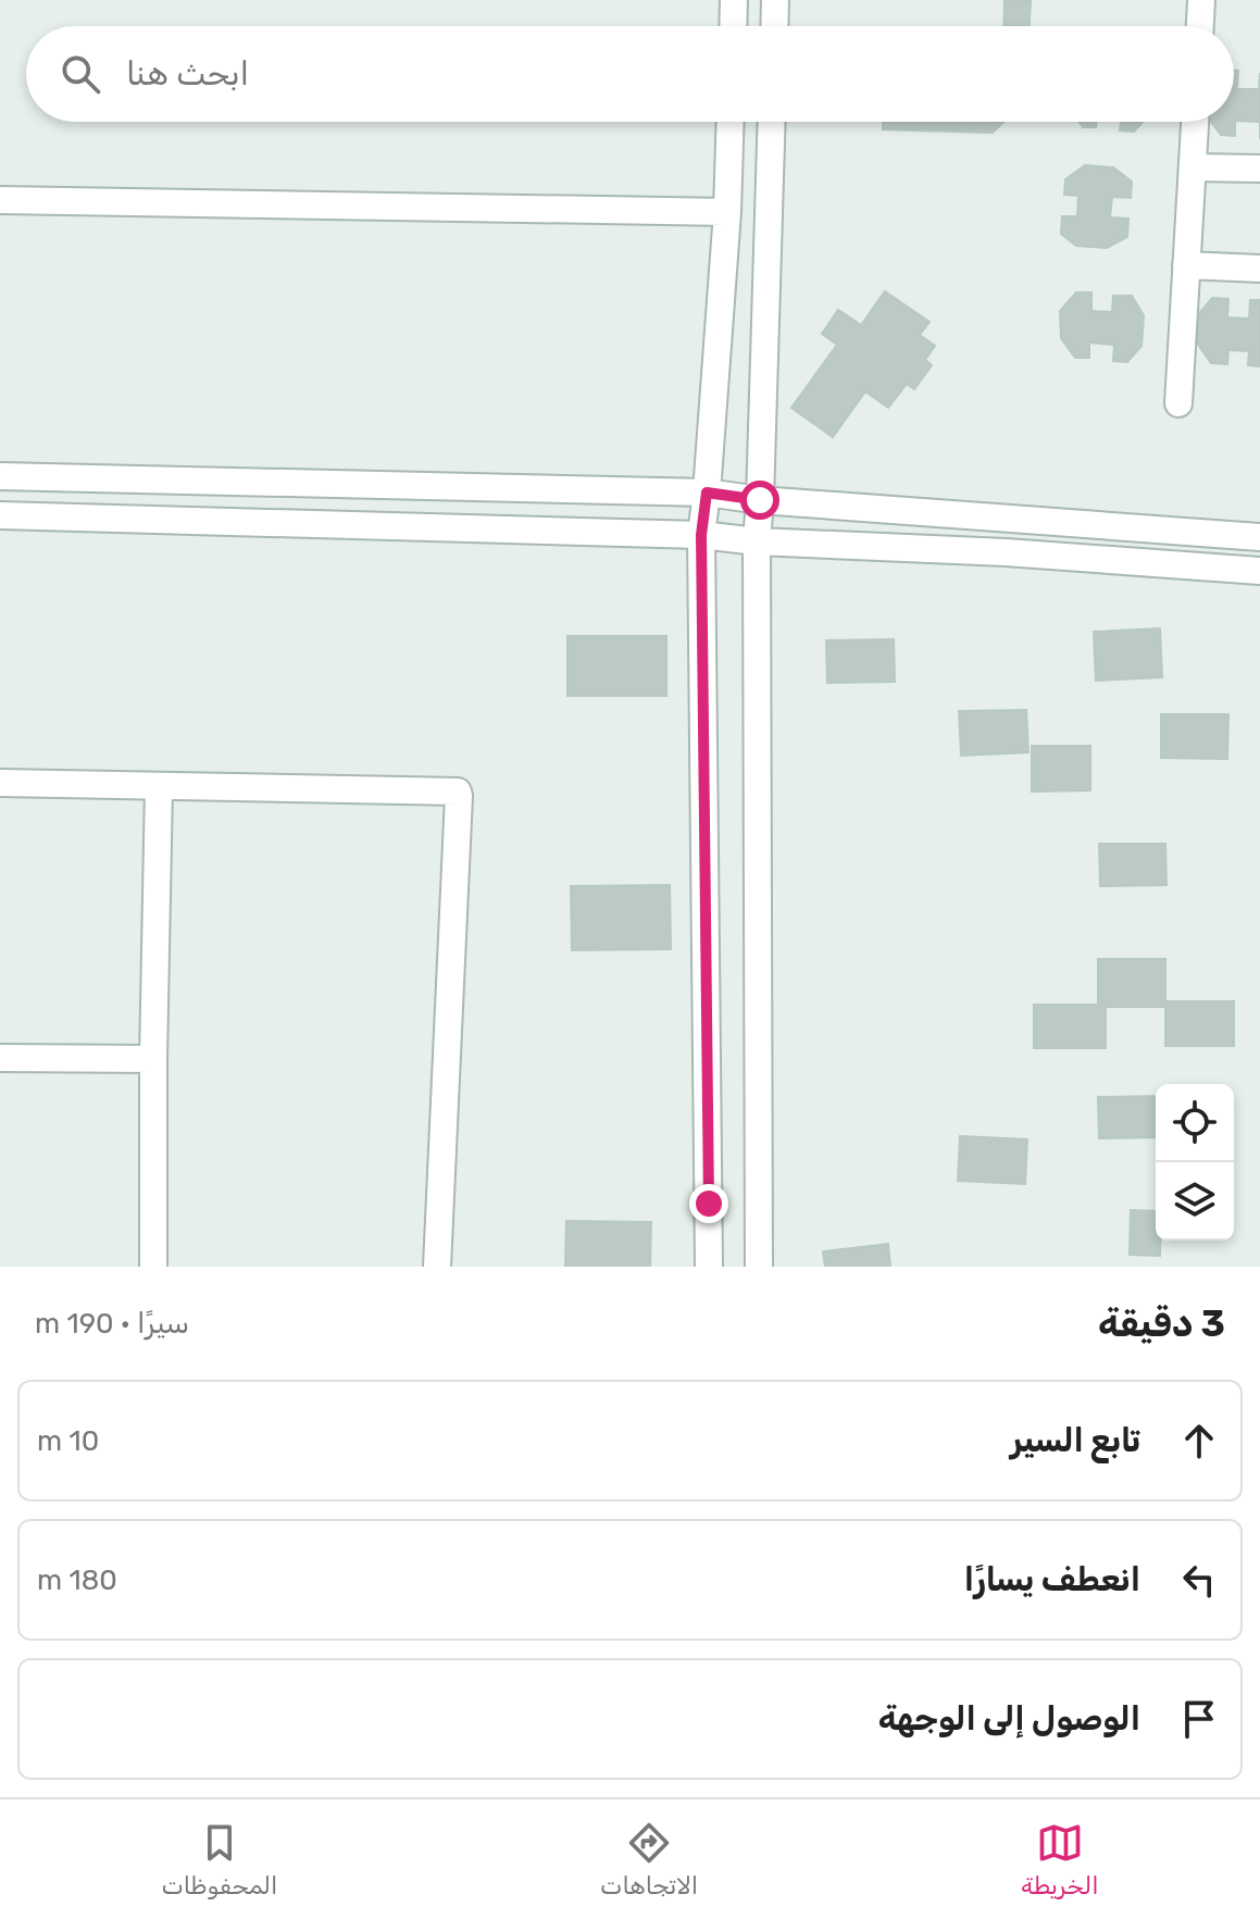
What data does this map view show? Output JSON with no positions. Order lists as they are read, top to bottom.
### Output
{
  "page": {
    "search": "ابحث هنا",
    "heading": ["3 دقيقة", "سيرًا · 190 m"],
    "list": [
      ["تابع السير", "10 m"],
      ["انعطف يسارًا", "180 m"],
      "الوصول إلى الوجهة"
    ],
    "nav": ["الخريطة", "الاتجاهات", "المحفوظات"]
  }
}
